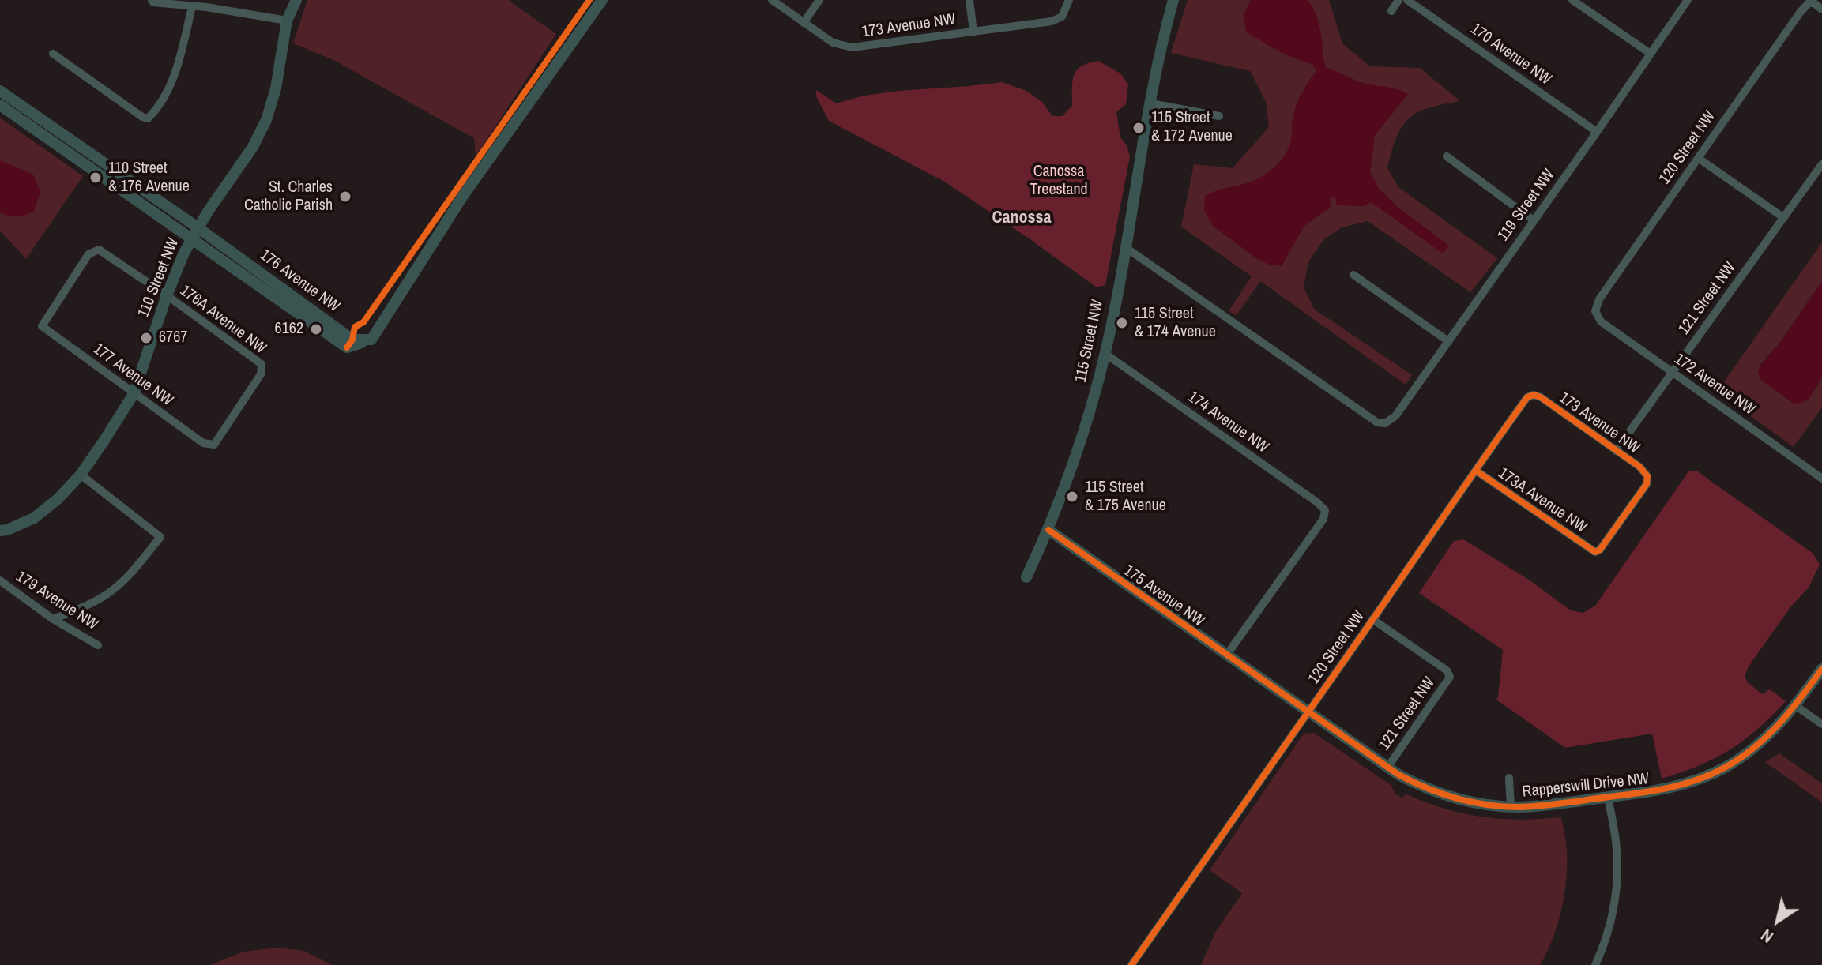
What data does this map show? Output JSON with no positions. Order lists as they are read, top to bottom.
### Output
{
  "streets": {
    "street": [
      "173 Avenue NW",
      "170 Avenue NW",
      "120 Street NW",
      "119 Street NW",
      "110 Street NW",
      "176 Avenue NW",
      "121 Street NW",
      "176A Avenue NW",
      "115 Street NW",
      "177 Avenue NW",
      "172 Avenue NW",
      "174 Avenue NW",
      "173A Avenue NW",
      "175 Avenue NW",
      "179 Avenue NW",
      "Rapperswill Drive NW"
    ]
  },
  "crossings": [
    ["173 Avenue NW", "120 Street NW"],
    ["173 Avenue NW", "121 Street NW"],
    ["173 Avenue NW", "173A Avenue NW"],
    ["170 Avenue NW", "119 Street NW"],
    ["120 Street NW", "121 Street NW"],
    ["120 Street NW", "172 Avenue NW"],
    ["120 Street NW", "173A Avenue NW"],
    ["120 Street NW", "Rapperswill Drive NW"],
    ["119 Street NW", "115 Street NW"],
    ["110 Street NW", "176 Avenue NW"],
    ["110 Street NW", "176A Avenue NW"],
    ["110 Street NW", "177 Avenue NW"],
    ["121 Street NW", "172 Avenue NW"],
    ["121 Street NW", "Rapperswill Drive NW"],
    ["176A Avenue NW", "177 Avenue NW"],
    ["115 Street NW", "174 Avenue NW"],
    ["115 Street NW", "175 Avenue NW"],
    ["174 Avenue NW", "175 Avenue NW"],
    ["175 Avenue NW", "Rapperswill Drive NW"]
  ],
  "districts": ["Canossa"],
  "parks": ["Canossa Treestand"],
  "places": [
    "115 Street & 172 Avenue",
    "110 Street & 176 Avenue",
    "St. Charles Catholic Parish",
    "115 Street & 174 Avenue",
    "6162",
    "6767",
    "115 Street & 175 Avenue"
  ],
  "north": "bottom left"
}
